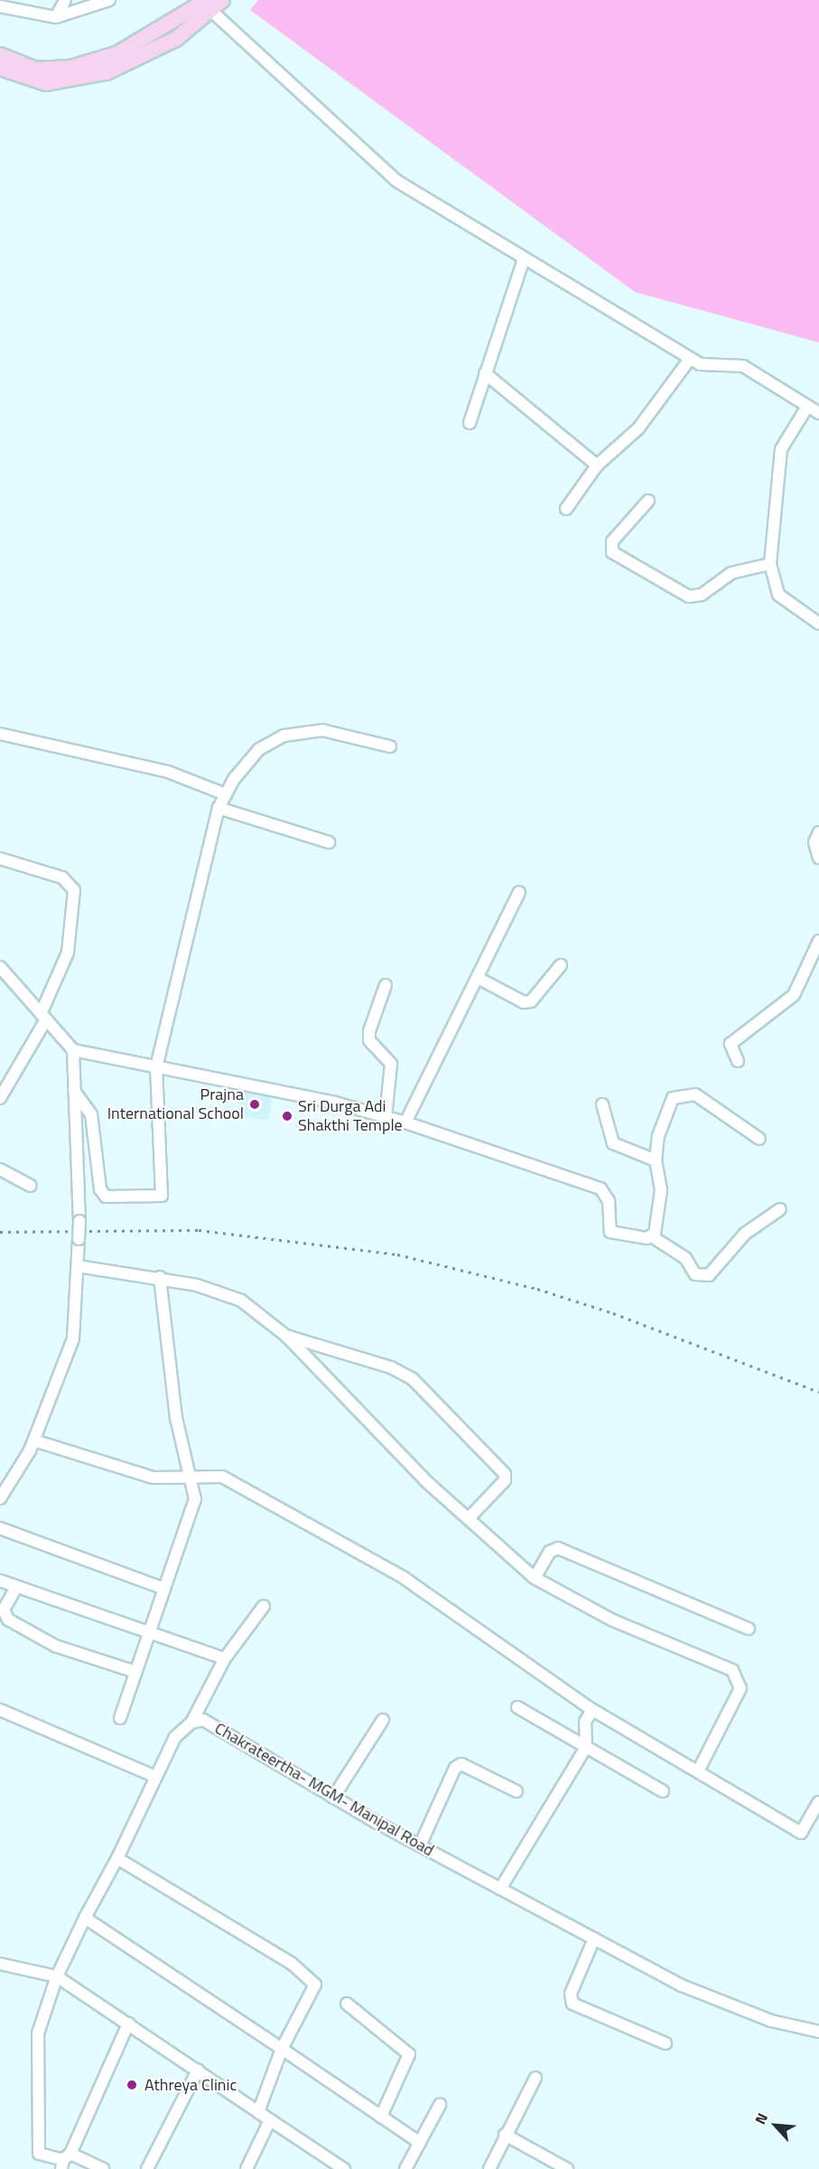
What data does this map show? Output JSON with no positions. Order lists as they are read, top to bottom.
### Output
{
  "streets": {
    "street": ["Chakrateertha- MGM- Manipal Road"]
  },
  "places": ["Prajna International School", "Sri Durga Adi Shakthi Temple", "Athreya Clinic"],
  "north": "top left"
}
